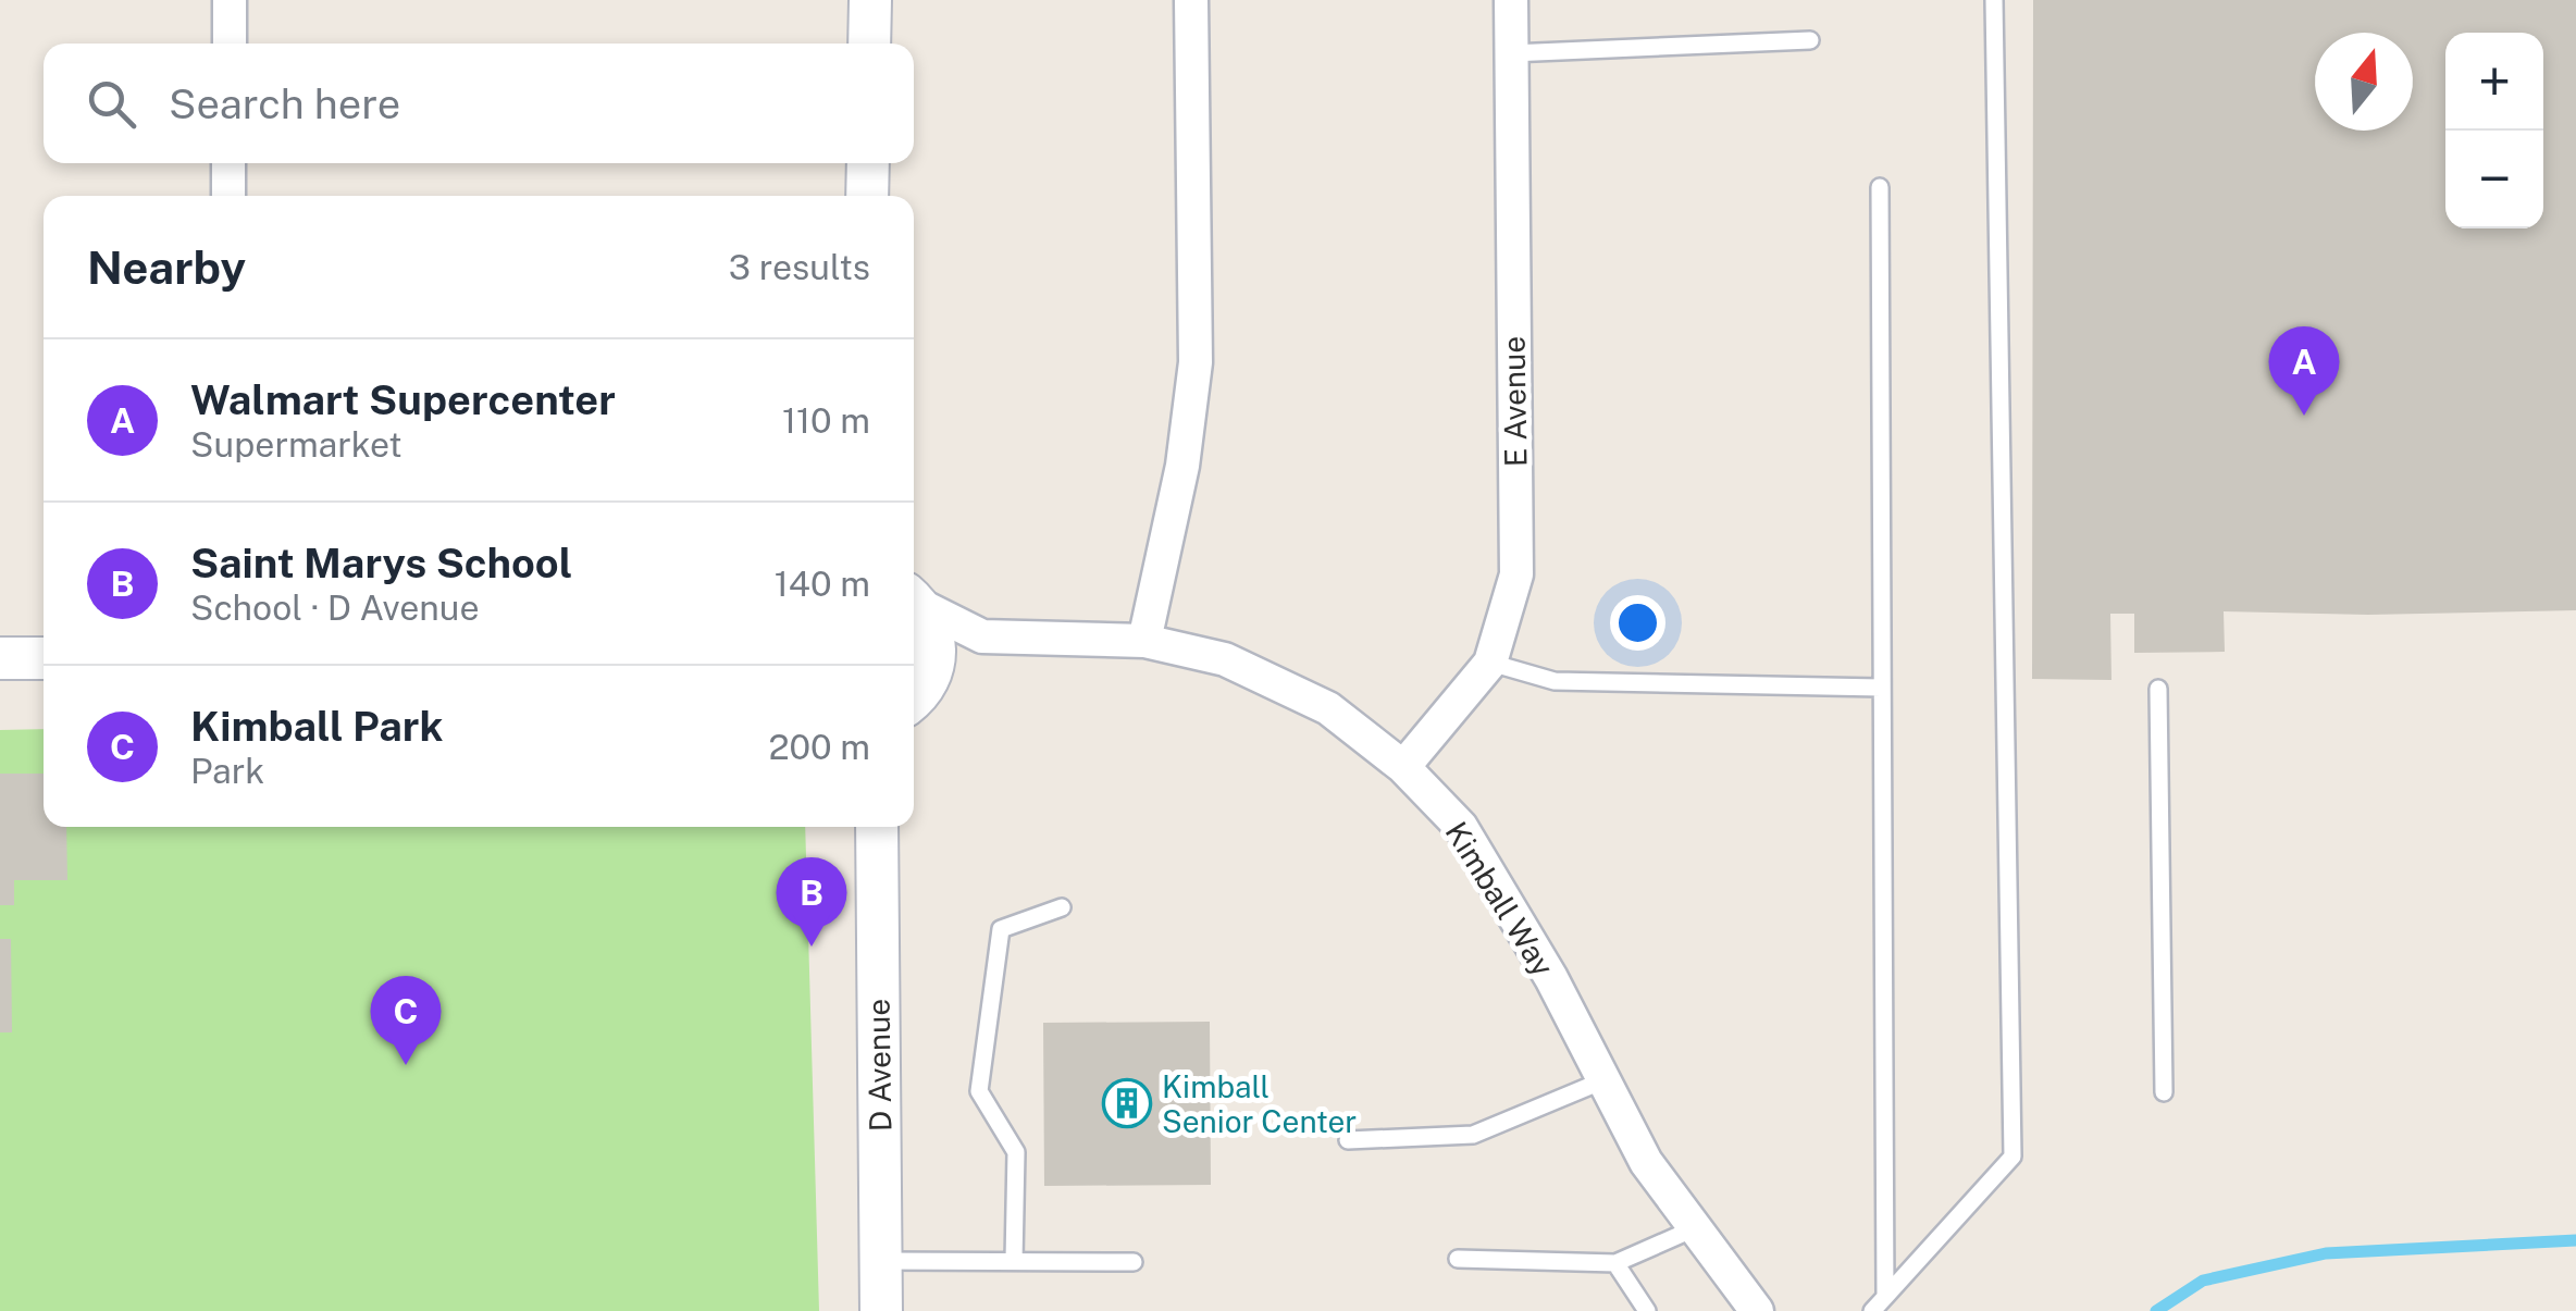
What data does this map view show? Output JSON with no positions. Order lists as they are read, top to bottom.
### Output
{
  "streets": {
    "street": ["E Avenue", "Kimball Way", "D Avenue"]
  },
  "crossings": [
    ["E Avenue", "Kimball Way"]
  ],
  "places": {
    "building": ["Kimball Senior Center"]
  },
  "north": "top",
  "page": {
    "map_buttons": ["+", "−"],
    "search": "Search here",
    "heading": ["Nearby", "3 results"],
    "pins": ["A", "B", "C"],
    "list": [
      {
        "mark": "A",
        "name": "Walmart Supercenter",
        "note": "Supermarket",
        "value": "110 m"
      },
      {
        "mark": "B",
        "name": "Saint Marys School",
        "note": "School · D Avenue",
        "value": "140 m"
      },
      {
        "mark": "C",
        "name": "Kimball Park",
        "note": "Park",
        "value": "200 m"
      }
    ]
  }
}
